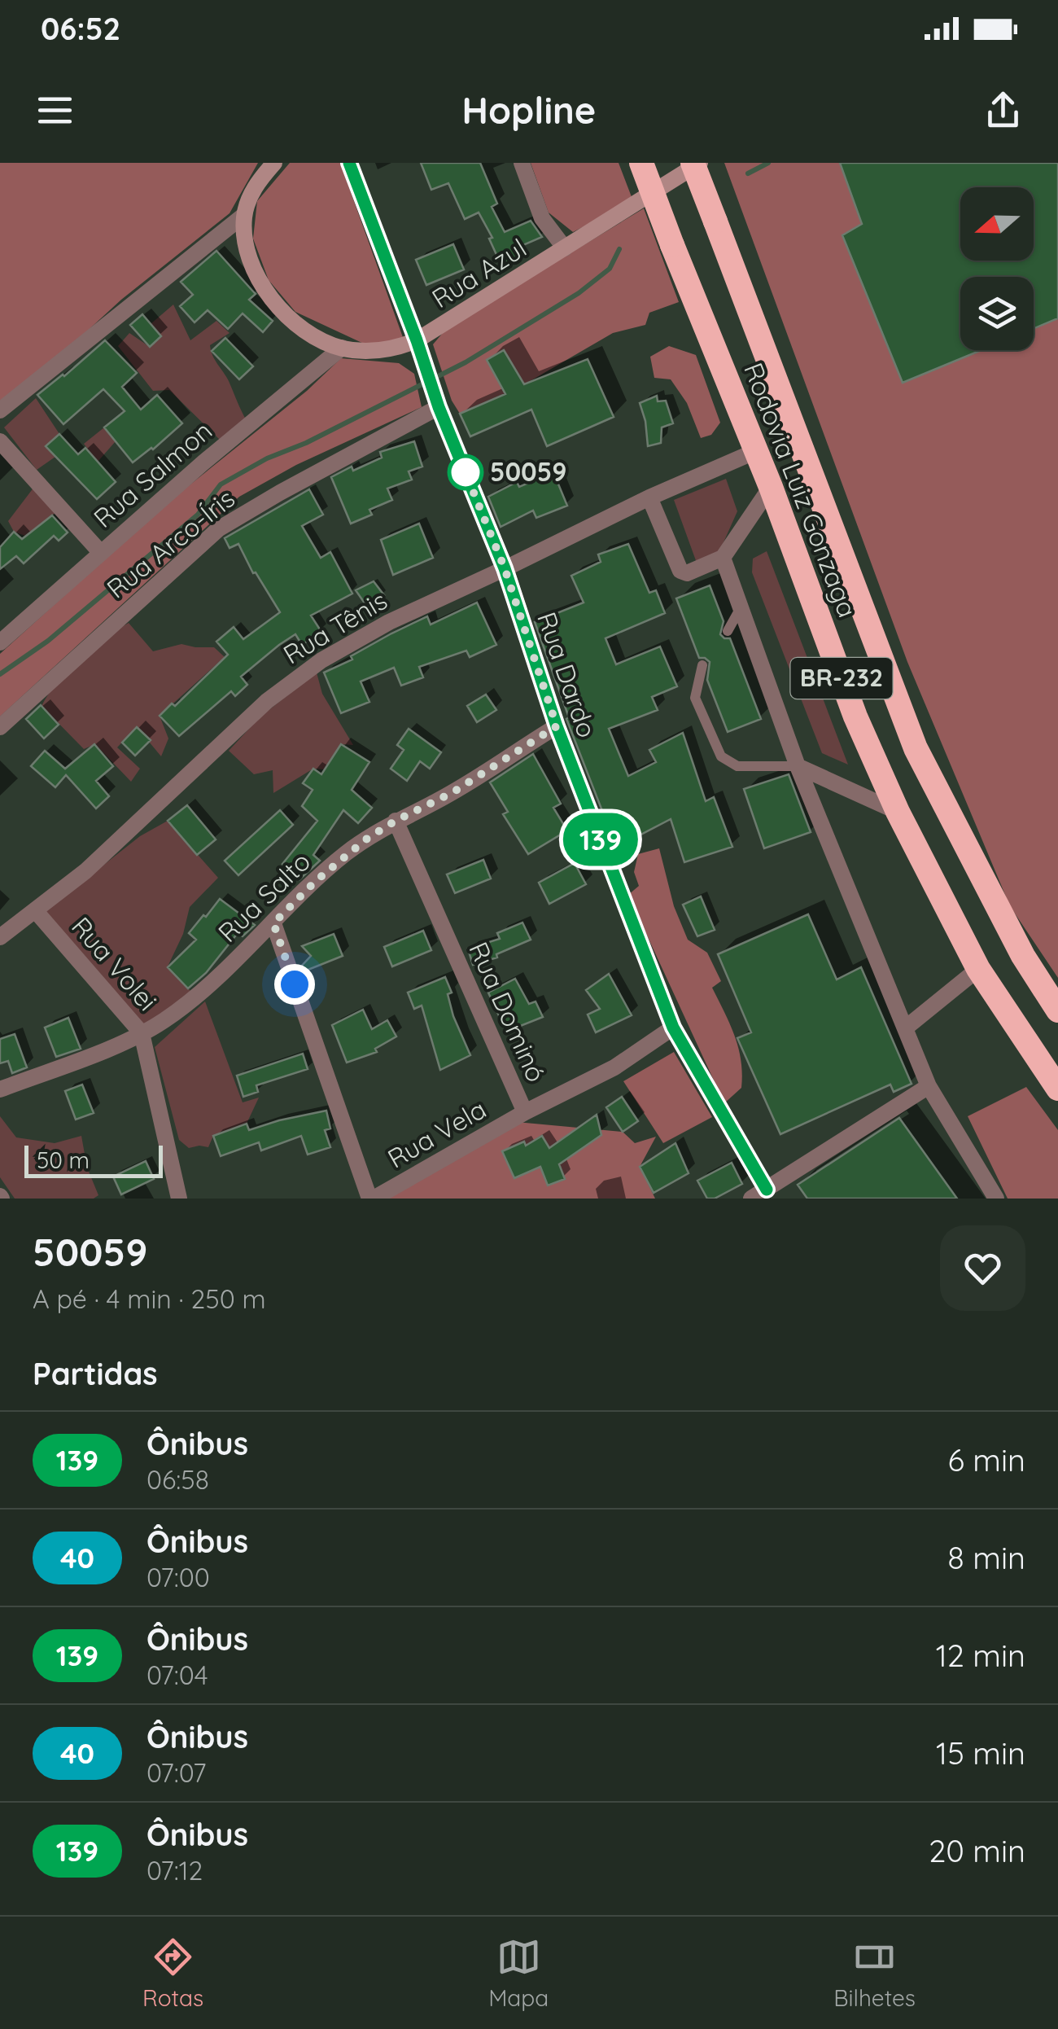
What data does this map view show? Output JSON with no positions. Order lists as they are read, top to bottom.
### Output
{
  "streets": {
    "highway": ["Rodovia Luiz Gonzaga", "BR-232"],
    "main road": ["Rua Azul"],
    "street": [
      "Rua Salmon",
      "Rua Arco-Íris",
      "Rua Tênis",
      "Rua Dardo",
      "Rua Salto",
      "Rua Volei",
      "Rua Dominó",
      "Rua Vela"
    ]
  },
  "crossings": [
    ["Rua Azul", "Rua Salmon"],
    ["Rua Azul", "Rua Dardo"],
    ["Rodovia Luiz Gonzaga", "Rua Tênis"],
    ["Rua Arco-Íris", "Rua Dardo"],
    ["Rua Tênis", "Rua Dardo"],
    ["Rua Tênis", "Rua Volei"],
    ["Rua Dardo", "Rua Salto"],
    ["Rua Dardo", "Rua Dominó"],
    ["Rua Salto", "Rua Volei"],
    ["Rua Salto", "Rua Dominó"],
    ["Rua Dominó", "Rua Vela"]
  ],
  "places": ["50059"],
  "lines": ["bus line 139"],
  "scale_bar": "50 m",
  "north": "left",
  "page": {
    "status": "06:52",
    "header": "Hopline",
    "on_map": "139",
    "scale": "50 m",
    "heading": [
      ["50059", "A pé · 4 min · 250 m"],
      "Partidas"
    ],
    "list": [
      {
        "mark": "139",
        "name": "Ônibus",
        "note": "06:58",
        "value": "6 min"
      },
      {
        "mark": "40",
        "name": "Ônibus",
        "note": "07:00",
        "value": "8 min"
      },
      {
        "mark": "139",
        "name": "Ônibus",
        "note": "07:04",
        "value": "12 min"
      },
      {
        "mark": "40",
        "name": "Ônibus",
        "note": "07:07",
        "value": "15 min"
      },
      {
        "mark": "139",
        "name": "Ônibus",
        "note": "07:12",
        "value": "20 min"
      }
    ],
    "tabs": ["Rotas", "Mapa", "Bilhetes"]
  }
}
